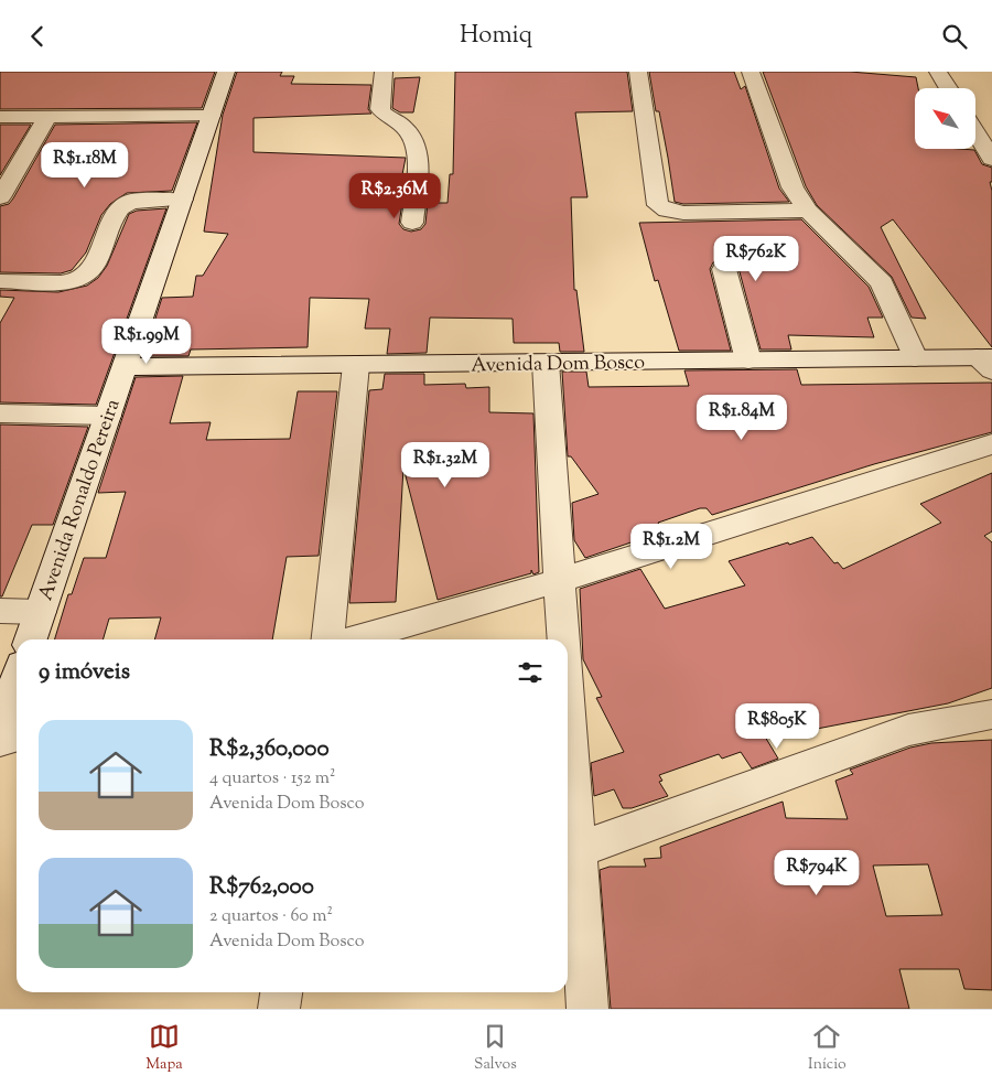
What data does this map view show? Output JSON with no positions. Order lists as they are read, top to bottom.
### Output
{
  "streets": {
    "street": ["Avenida Dom Bosco", "Avenida Ronaldo Pereira"]
  },
  "crossings": [
    ["Avenida Dom Bosco", "Avenida Ronaldo Pereira"]
  ],
  "north": "top left",
  "page": {
    "header": "Homiq",
    "price": [
      "R$1.18M",
      "R$2.36M",
      "R$762K",
      "R$1.99M",
      "R$1.84M",
      "R$1.32M",
      "R$1.2M",
      "R$805K",
      "R$794K"
    ],
    "heading": "9 imóveis",
    "list": [
      {
        "name": "R$2,360,000",
        "note": "4 quartos · 152 m² · Avenida Dom Bosco"
      },
      {
        "name": "R$762,000",
        "note": "2 quartos · 60 m² · Avenida Dom Bosco"
      }
    ],
    "tabs": ["Mapa", "Salvos", "Início"]
  }
}
